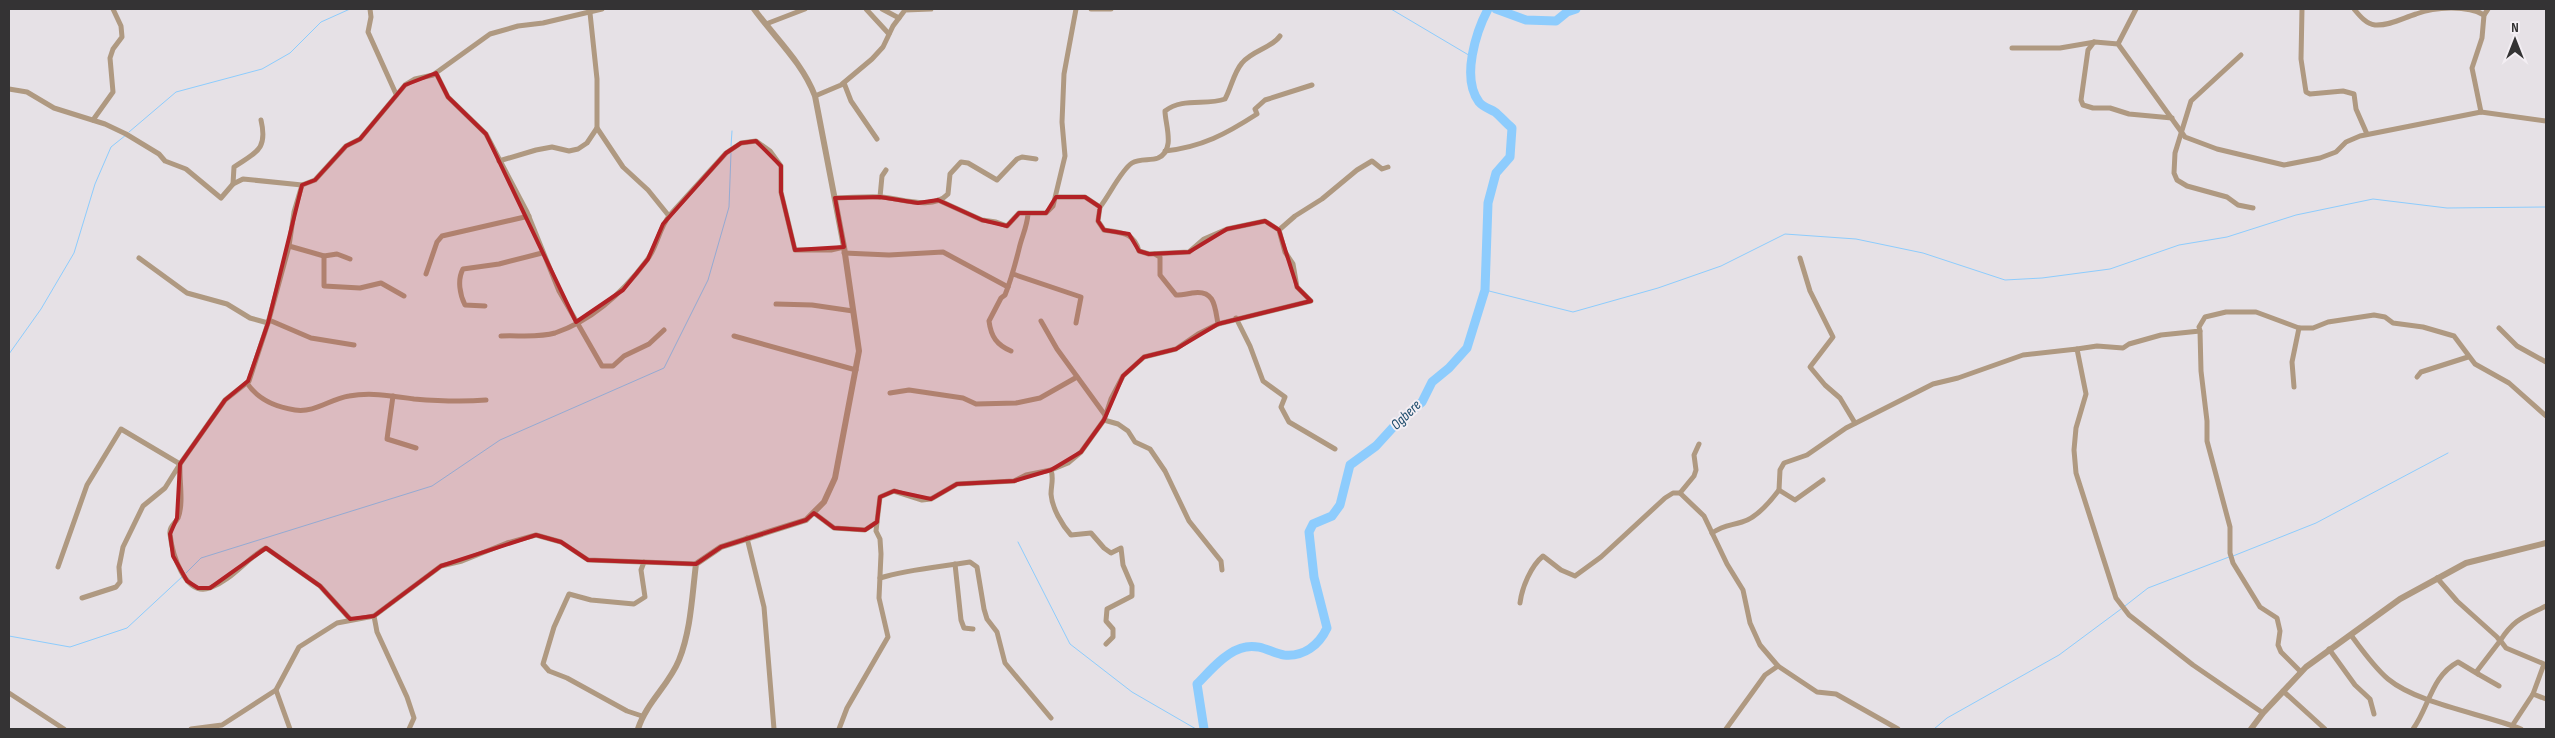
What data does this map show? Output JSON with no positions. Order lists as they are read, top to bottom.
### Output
{
  "water": ["Ogbere"],
  "north": "top"
}
